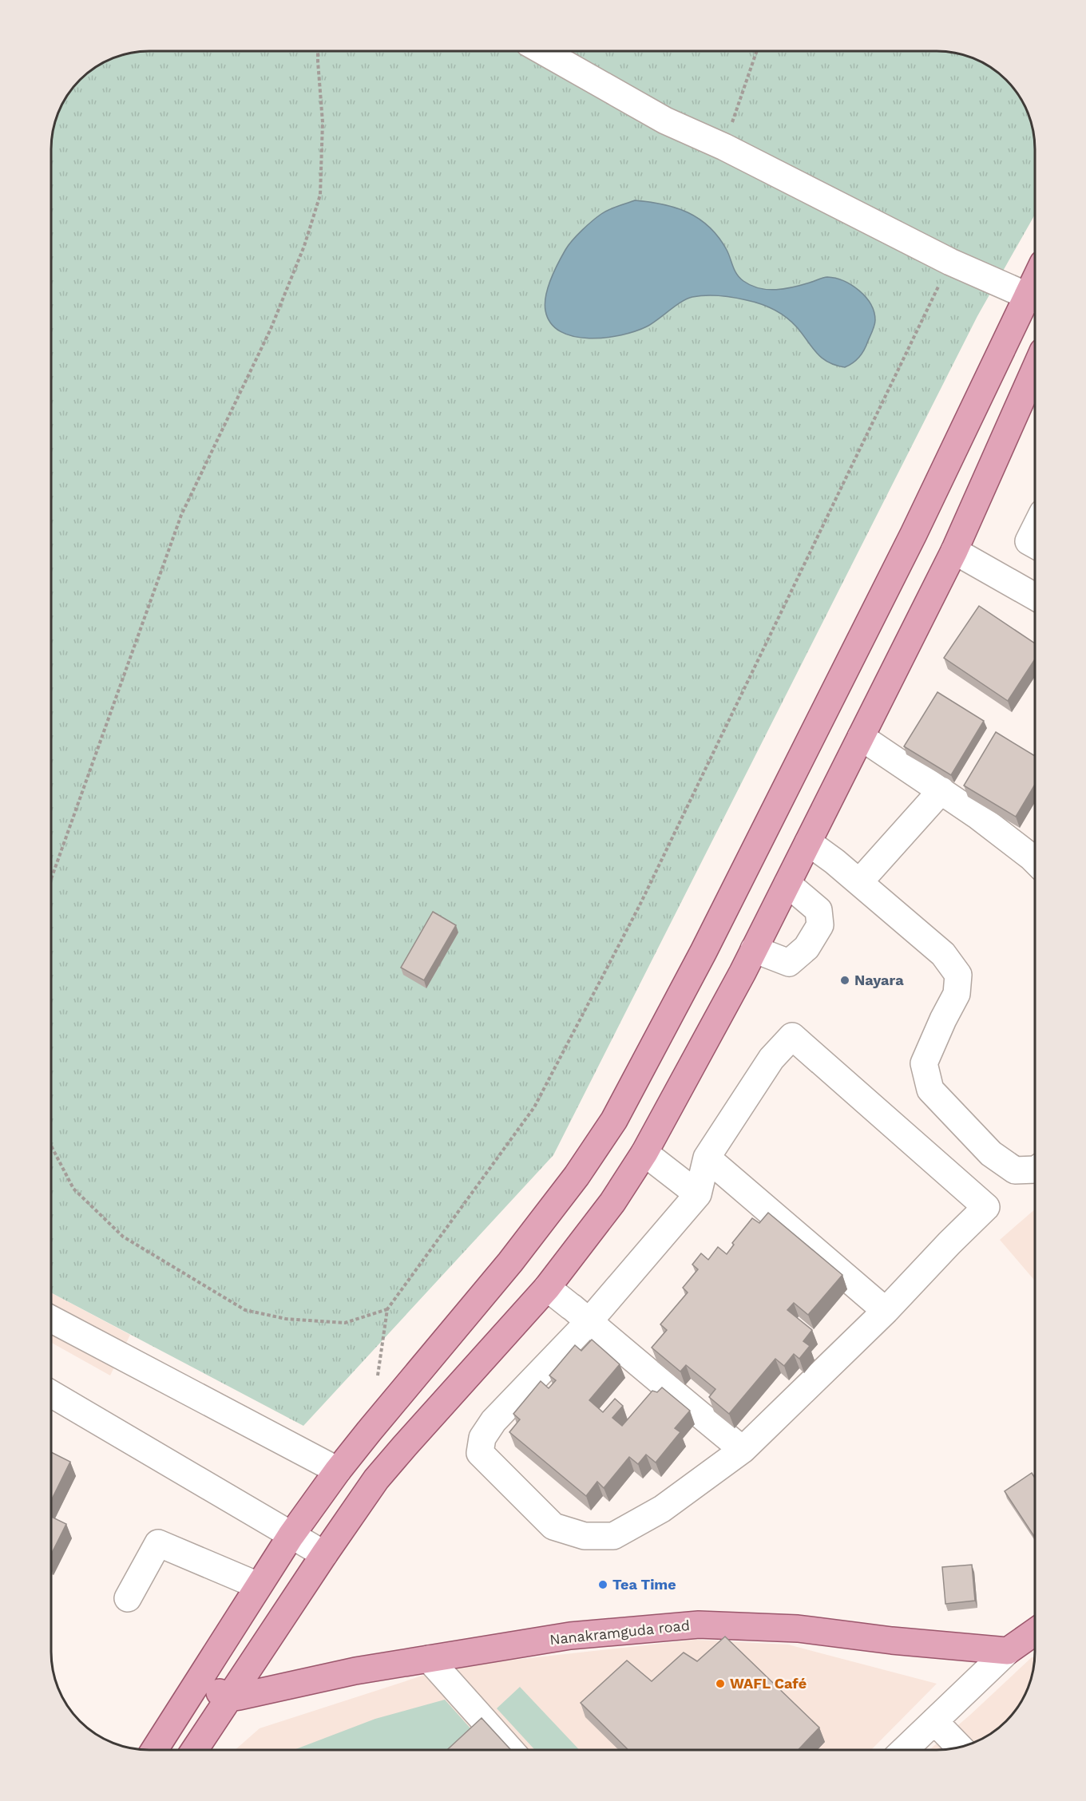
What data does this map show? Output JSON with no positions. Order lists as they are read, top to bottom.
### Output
{
  "streets": {
    "main road": ["Nanakramguda road"]
  },
  "places": ["Nayara", "Tea Time", "WAFL Café"]
}
